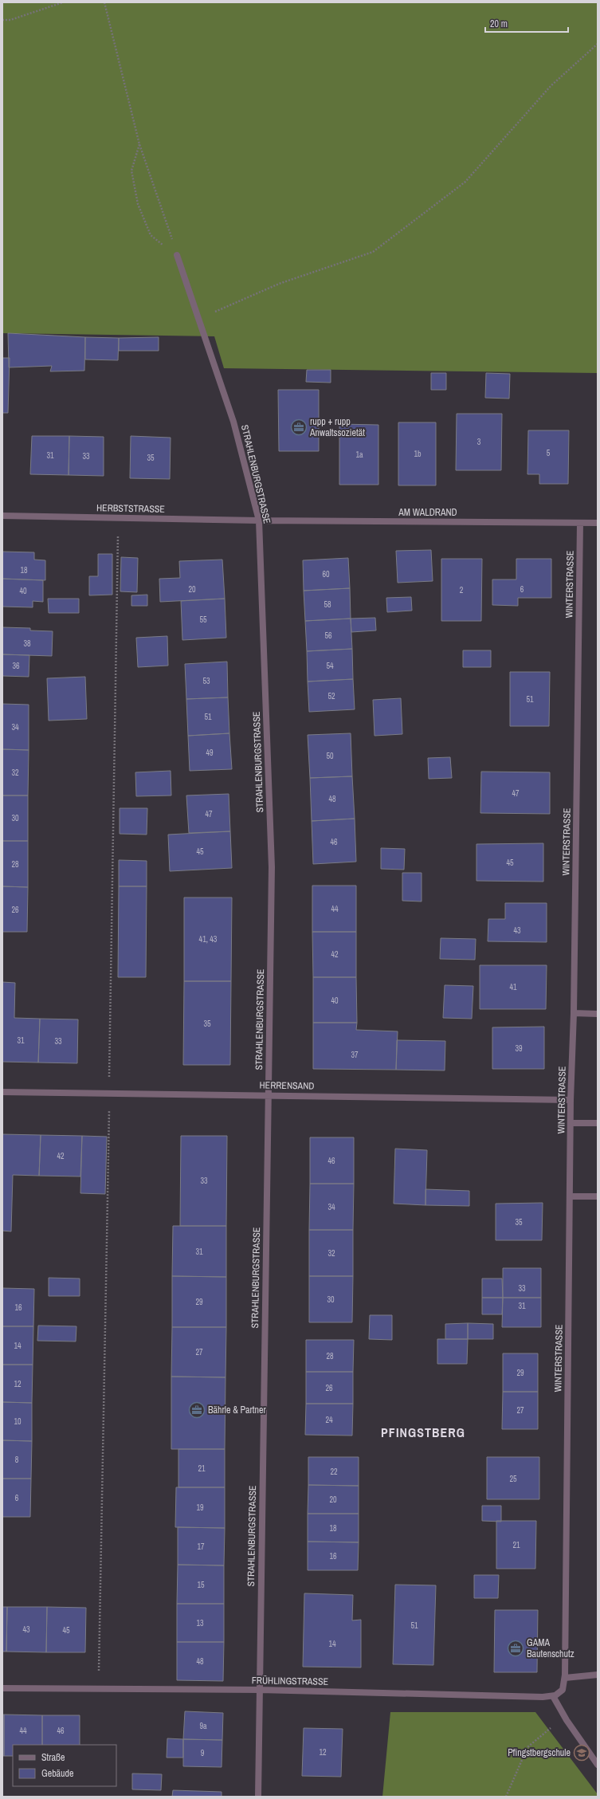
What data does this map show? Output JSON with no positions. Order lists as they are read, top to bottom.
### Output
{
  "streets": {
    "street": [
      "STRAHLENBURGSTRASSE",
      "HERBSTSTRASSE",
      "AM WALDRAND",
      "WINTERSTRASSE",
      "HERRENSAND",
      "FRÜHLINGSTRASSE"
    ]
  },
  "crossings": [
    ["STRAHLENBURGSTRASSE", "HERBSTSTRASSE"],
    ["STRAHLENBURGSTRASSE", "AM WALDRAND"],
    ["STRAHLENBURGSTRASSE", "HERRENSAND"],
    ["STRAHLENBURGSTRASSE", "FRÜHLINGSTRASSE"],
    ["HERBSTSTRASSE", "AM WALDRAND"],
    ["AM WALDRAND", "WINTERSTRASSE"],
    ["WINTERSTRASSE", "HERRENSAND"]
  ],
  "districts": ["PFINGSTBERG"],
  "places": {
    "office": ["rupp + rupp Anwaltssozietät", "Bährle & Partner", "GAMA Bautenschutz"],
    "school or university": ["Pfingstbergschule"]
  },
  "house_numbers": [
    "3",
    "5",
    "1b",
    "1a",
    "31",
    "33",
    "35",
    "18",
    "60",
    "20",
    "6",
    "2",
    "40",
    "58",
    "55",
    "56",
    "38",
    "36",
    "54",
    "53",
    "52",
    "51",
    "51",
    "34",
    "49",
    "50",
    "32",
    "47",
    "48",
    "47",
    "30",
    "46",
    "45",
    "45",
    "28",
    "44",
    "26",
    "43",
    "41, 43",
    "42",
    "41",
    "40",
    "35",
    "31",
    "33",
    "39",
    "37",
    "42",
    "46",
    "33",
    "34",
    "35",
    "31",
    "32",
    "33",
    "30",
    "29",
    "31",
    "16",
    "14",
    "27",
    "28",
    "29",
    "12",
    "26",
    "27",
    "24",
    "10",
    "8",
    "21",
    "22",
    "25",
    "6",
    "20",
    "19",
    "18",
    "21",
    "17",
    "16",
    "15",
    "13",
    "51",
    "43",
    "45",
    "14",
    "48",
    "9a",
    "44",
    "46",
    "12",
    "9"
  ],
  "legend": ["Straße", "Gebäude"],
  "scale_bar": "20 m"
}
